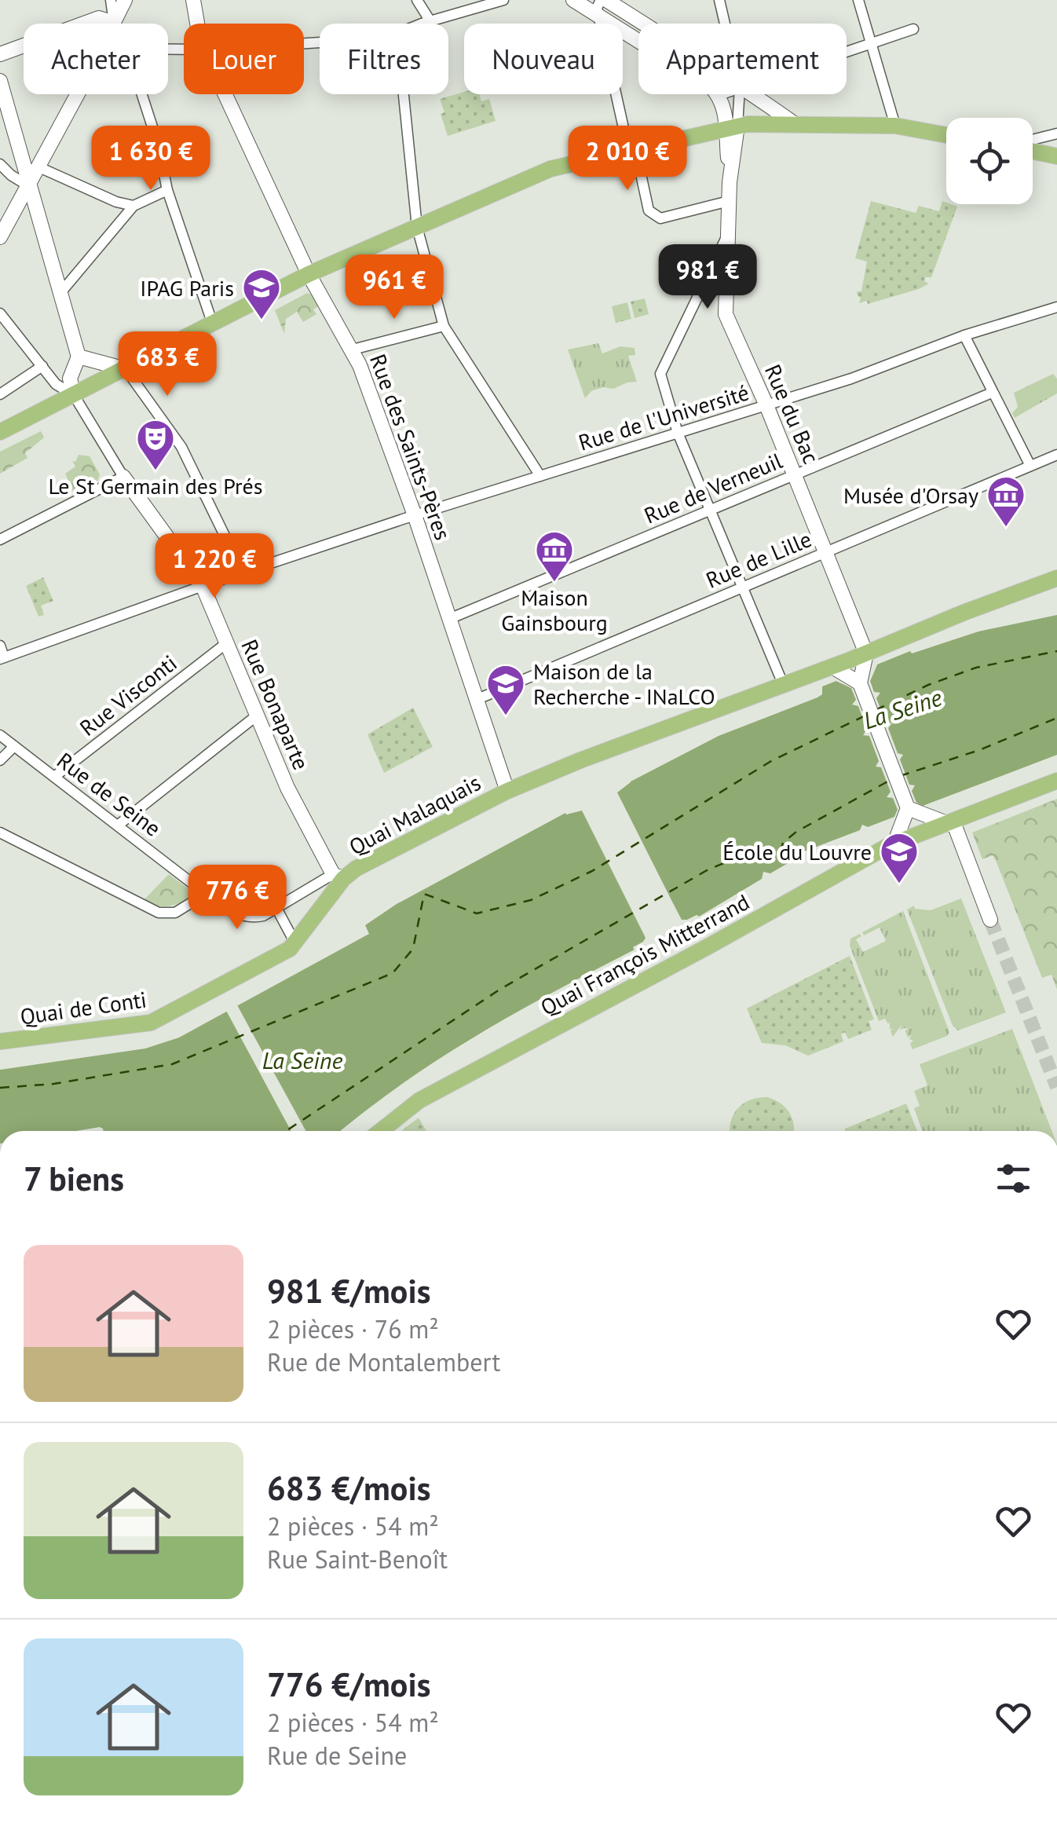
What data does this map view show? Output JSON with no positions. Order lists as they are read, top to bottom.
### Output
{
  "streets": {
    "main road": ["Quai Malaquais", "Quai François Mitterrand", "Quai de Conti"],
    "street": [
      "Rue du Bac",
      "Rue de l'Université",
      "Rue des Saints-Pères",
      "Rue de Verneuil",
      "Rue de Lille",
      "Rue Visconti",
      "Rue Bonaparte",
      "Rue de Seine"
    ]
  },
  "crossings": [
    ["Rue du Bac", "Rue de l'Université"],
    ["Rue du Bac", "Rue de Verneuil"],
    ["Rue du Bac", "Rue de Lille"],
    ["Rue du Bac", "Quai Malaquais"],
    ["Rue de l'Université", "Rue des Saints-Pères"],
    ["Rue de l'Université", "Rue Bonaparte"],
    ["Rue des Saints-Pères", "Rue de Verneuil"],
    ["Rue des Saints-Pères", "Rue de Lille"],
    ["Rue des Saints-Pères", "Quai Malaquais"],
    ["Rue Visconti", "Rue Bonaparte"],
    ["Rue Visconti", "Rue de Seine"],
    ["Rue Bonaparte", "Quai Malaquais"],
    ["Rue de Seine", "Quai Malaquais"],
    ["Quai Malaquais", "Quai de Conti"]
  ],
  "water": ["La Seine"],
  "places": {
    "school or university": ["IPAG Paris", "Maison de la Recherche - INaLCO", "École du Louvre"],
    "theatre": ["Le St Germain des Prés"],
    "museum": ["Musée d'Orsay", "Maison Gainsbourg"]
  },
  "page": {
    "chip": [
      "Acheter",
      "Louer",
      "Filtres",
      "Nouveau",
      "Appartement"
    ],
    "price": [
      "1 630 €",
      "2 010 €",
      "981 €",
      "961 €",
      "683 €",
      "1 220 €",
      "776 €"
    ],
    "heading": "7 biens",
    "list": [
      {
        "name": "981 €/mois",
        "note": "2 pièces · 76 m² · Rue de Montalembert"
      },
      {
        "name": "683 €/mois",
        "note": "2 pièces · 54 m² · Rue Saint-Benoît"
      },
      {
        "name": "776 €/mois",
        "note": "2 pièces · 54 m² · Rue de Seine"
      }
    ]
  }
}
